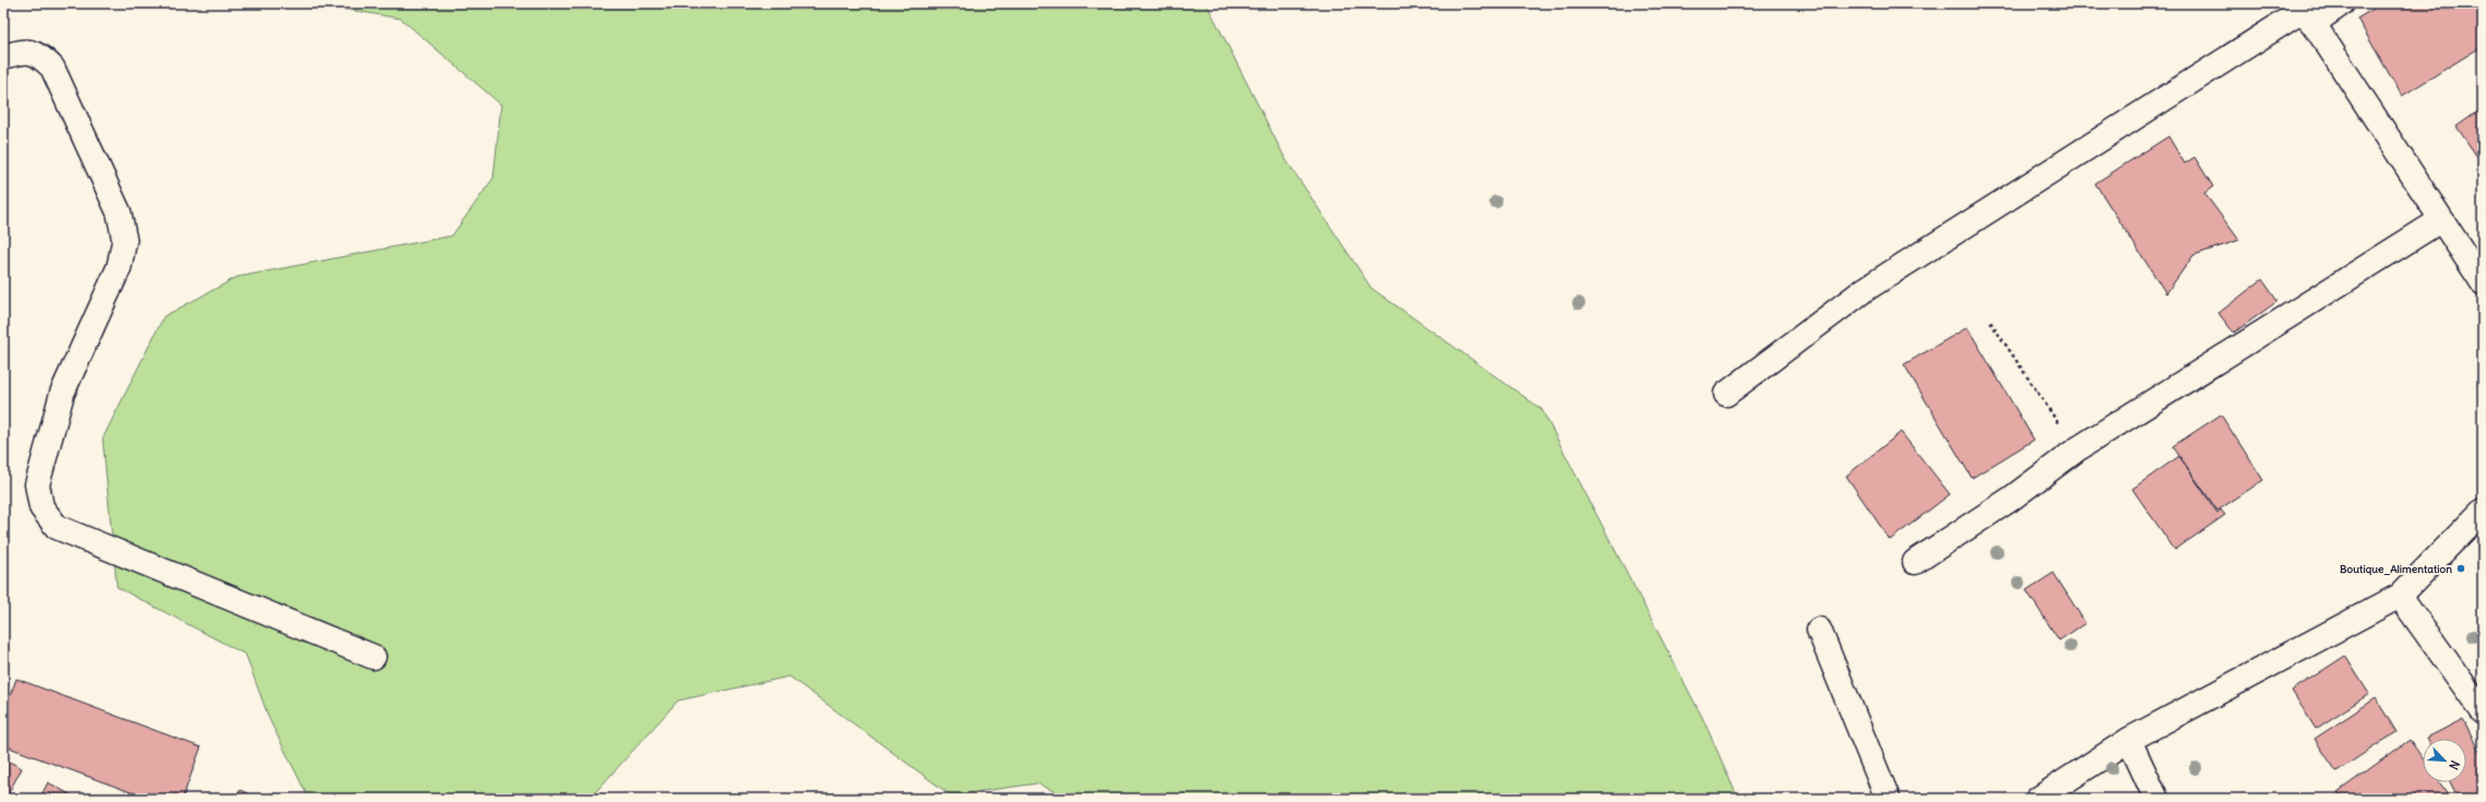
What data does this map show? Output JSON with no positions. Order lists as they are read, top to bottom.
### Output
{
  "places": ["Boutique_Alimentation"],
  "north": "bottom right"
}
